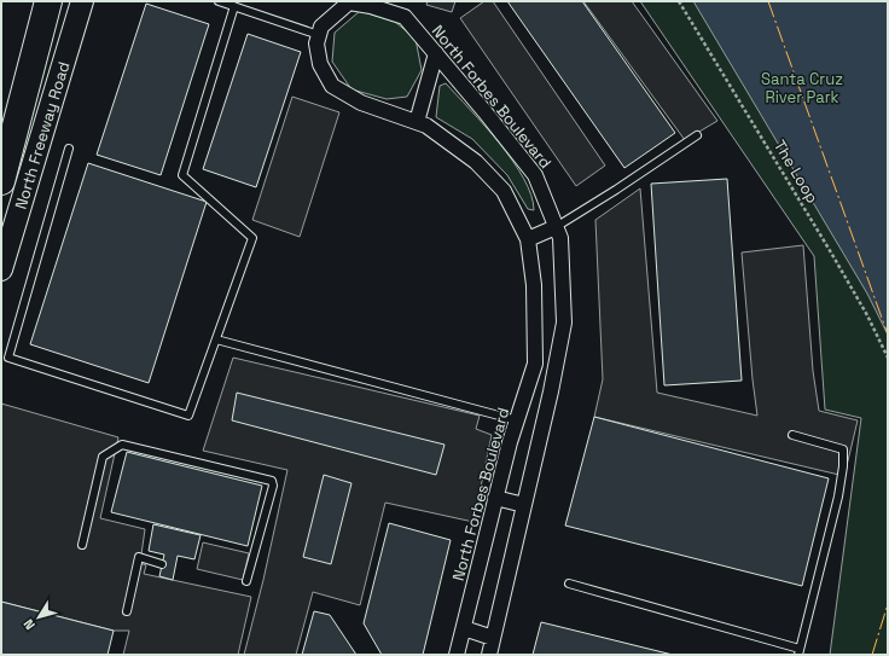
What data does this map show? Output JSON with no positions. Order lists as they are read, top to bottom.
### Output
{
  "streets": {
    "main road": ["North Freeway Road"],
    "street": ["North Forbes Boulevard"],
    "path": ["The Loop"]
  },
  "parks": ["Santa Cruz River Park"],
  "north": "bottom left"
}
